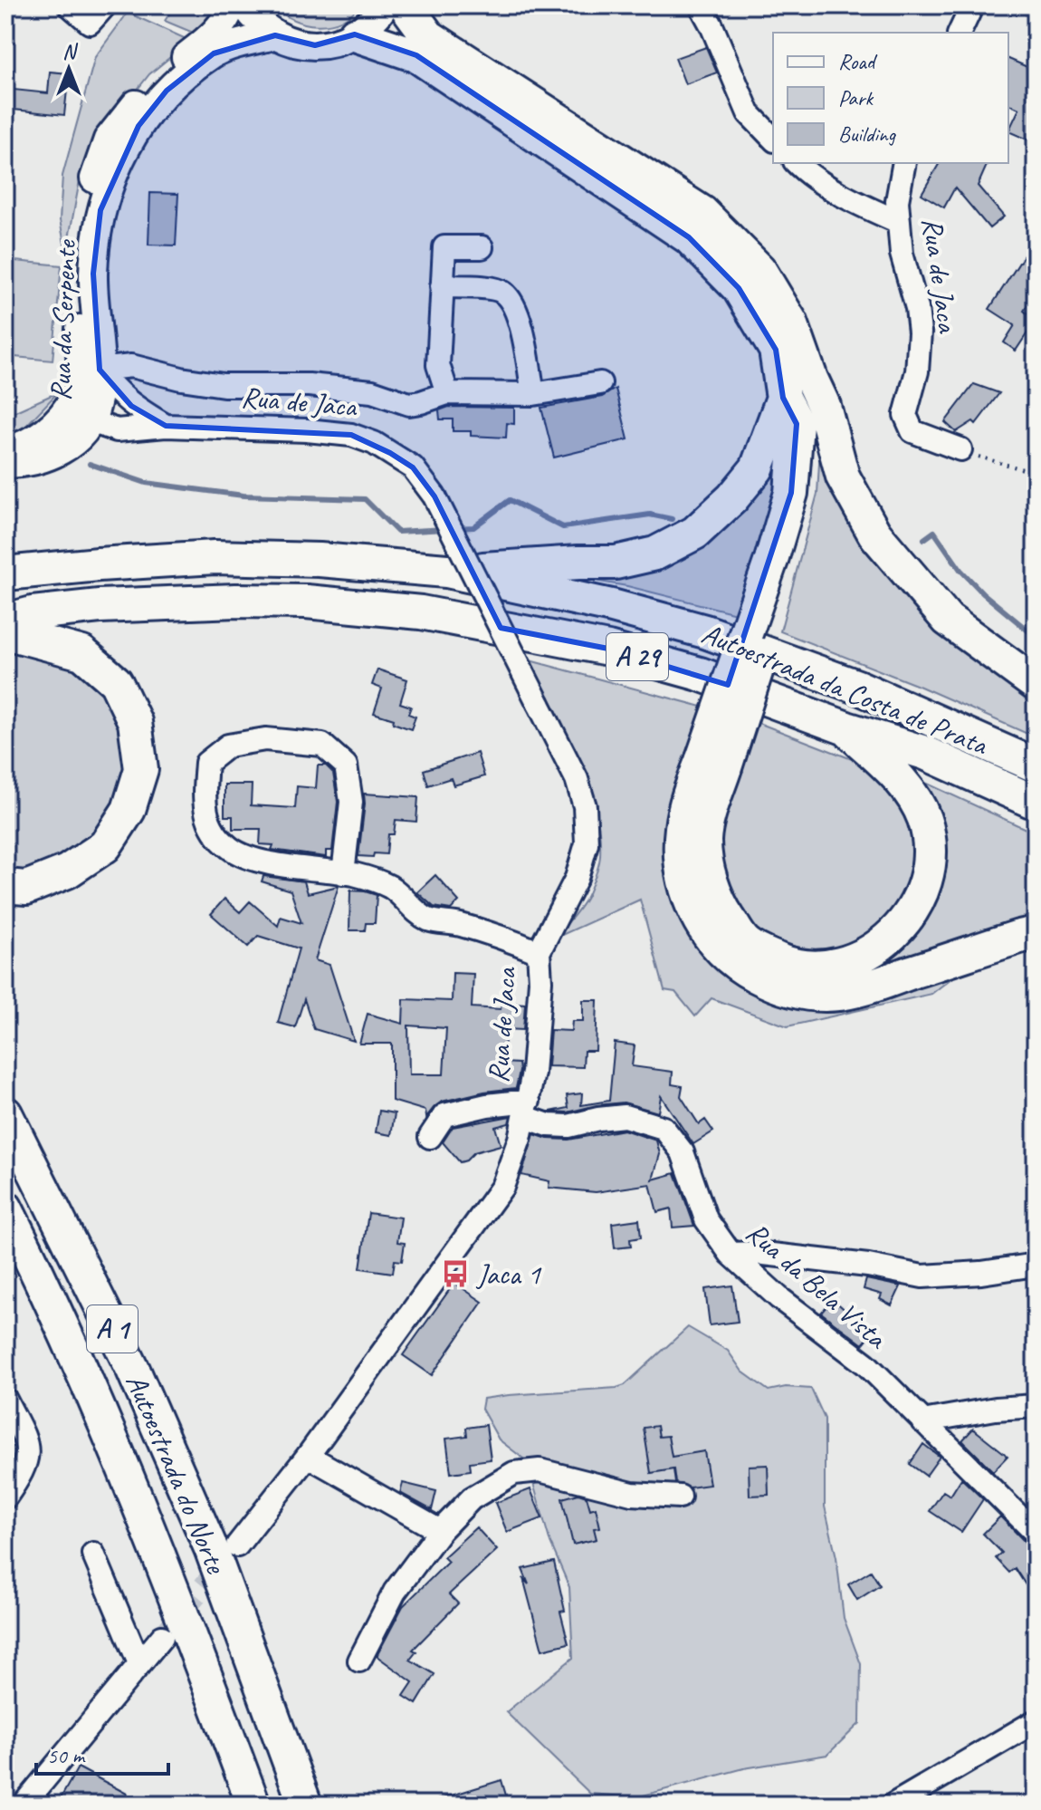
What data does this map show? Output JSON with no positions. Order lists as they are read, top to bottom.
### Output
{
  "streets": {
    "highway": [
      "A 29",
      "Autoestrada da Costa de Prata",
      "A 1",
      "Autoestrada do Norte"
    ],
    "main road": ["Rua de Jaca", "Rua da Serpente"],
    "street": ["Rua da Bela Vista"]
  },
  "crossings": [
    ["Rua de Jaca", "Rua da Serpente"],
    ["Rua de Jaca", "Rua da Bela Vista"]
  ],
  "places": {
    "bus stop": ["Jaca 1"]
  },
  "legend": ["Road", "Park", "Building"],
  "scale_bar": "50 m",
  "north": "top"
}
